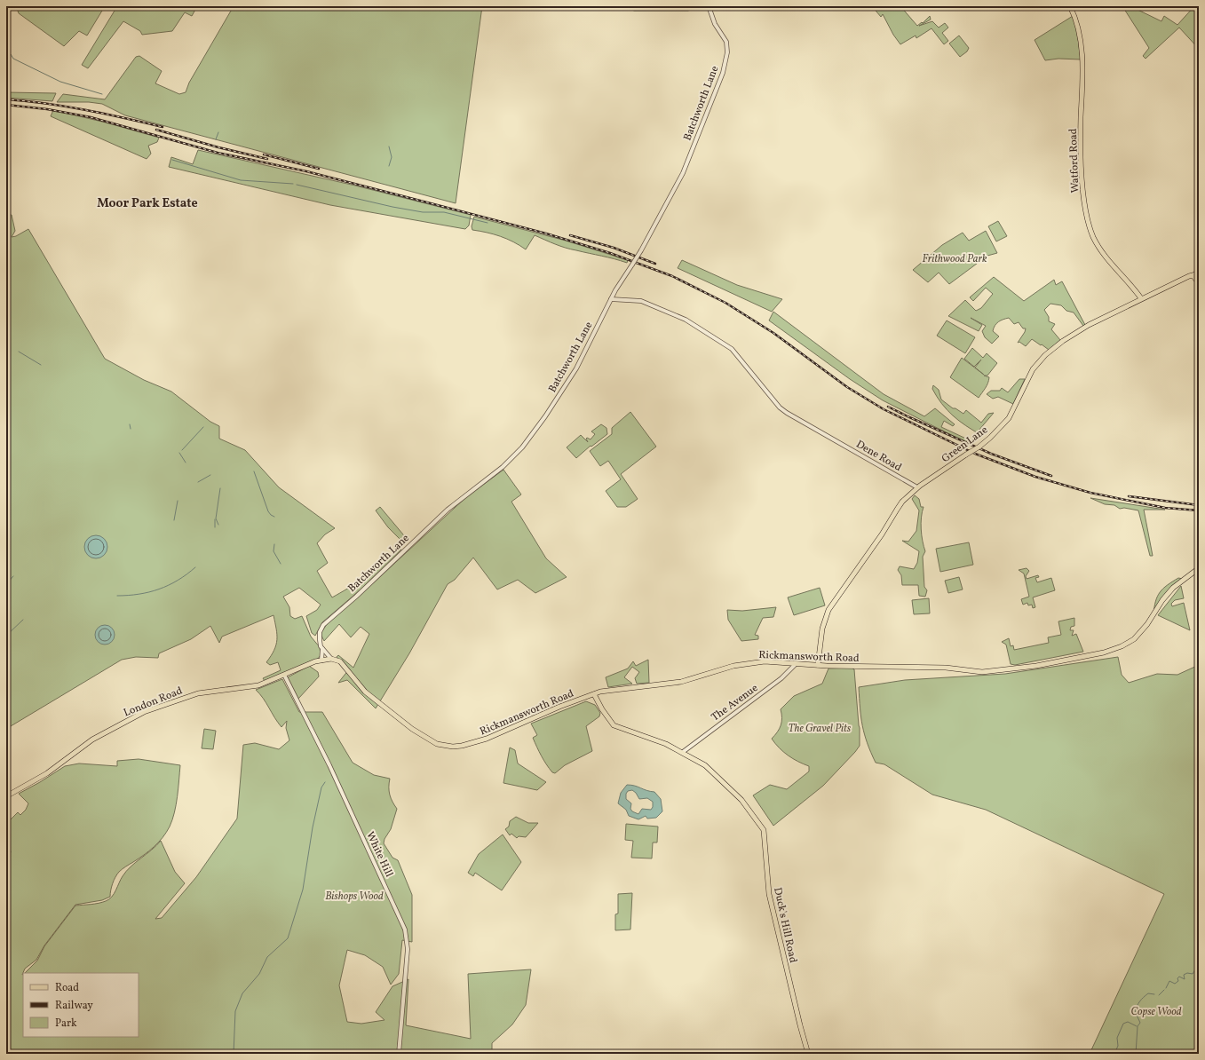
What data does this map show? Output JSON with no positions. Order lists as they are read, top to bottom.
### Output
{
  "streets": {
    "main road": [
      "Watford Road",
      "Green Lane",
      "Rickmansworth Road",
      "London Road",
      "Duck's Hill Road"
    ],
    "street": [
      "Batchworth Lane",
      "Dene Road",
      "The Avenue",
      "White Hill"
    ]
  },
  "crossings": [
    ["Batchworth Lane", "Dene Road"],
    ["Batchworth Lane", "London Road"],
    ["Watford Road", "Green Lane"],
    ["Green Lane", "Dene Road"],
    ["Green Lane", "Rickmansworth Road"],
    ["Rickmansworth Road", "The Avenue"],
    ["Rickmansworth Road", "Duck's Hill Road"],
    ["London Road", "White Hill"],
    ["The Avenue", "Duck's Hill Road"]
  ],
  "districts": ["Moor Park Estate"],
  "parks": [
    "Frithwood Park",
    "The Gravel Pits",
    "Bishops Wood",
    "Copse Wood"
  ],
  "legend": ["Road", "Railway", "Park"]
}
